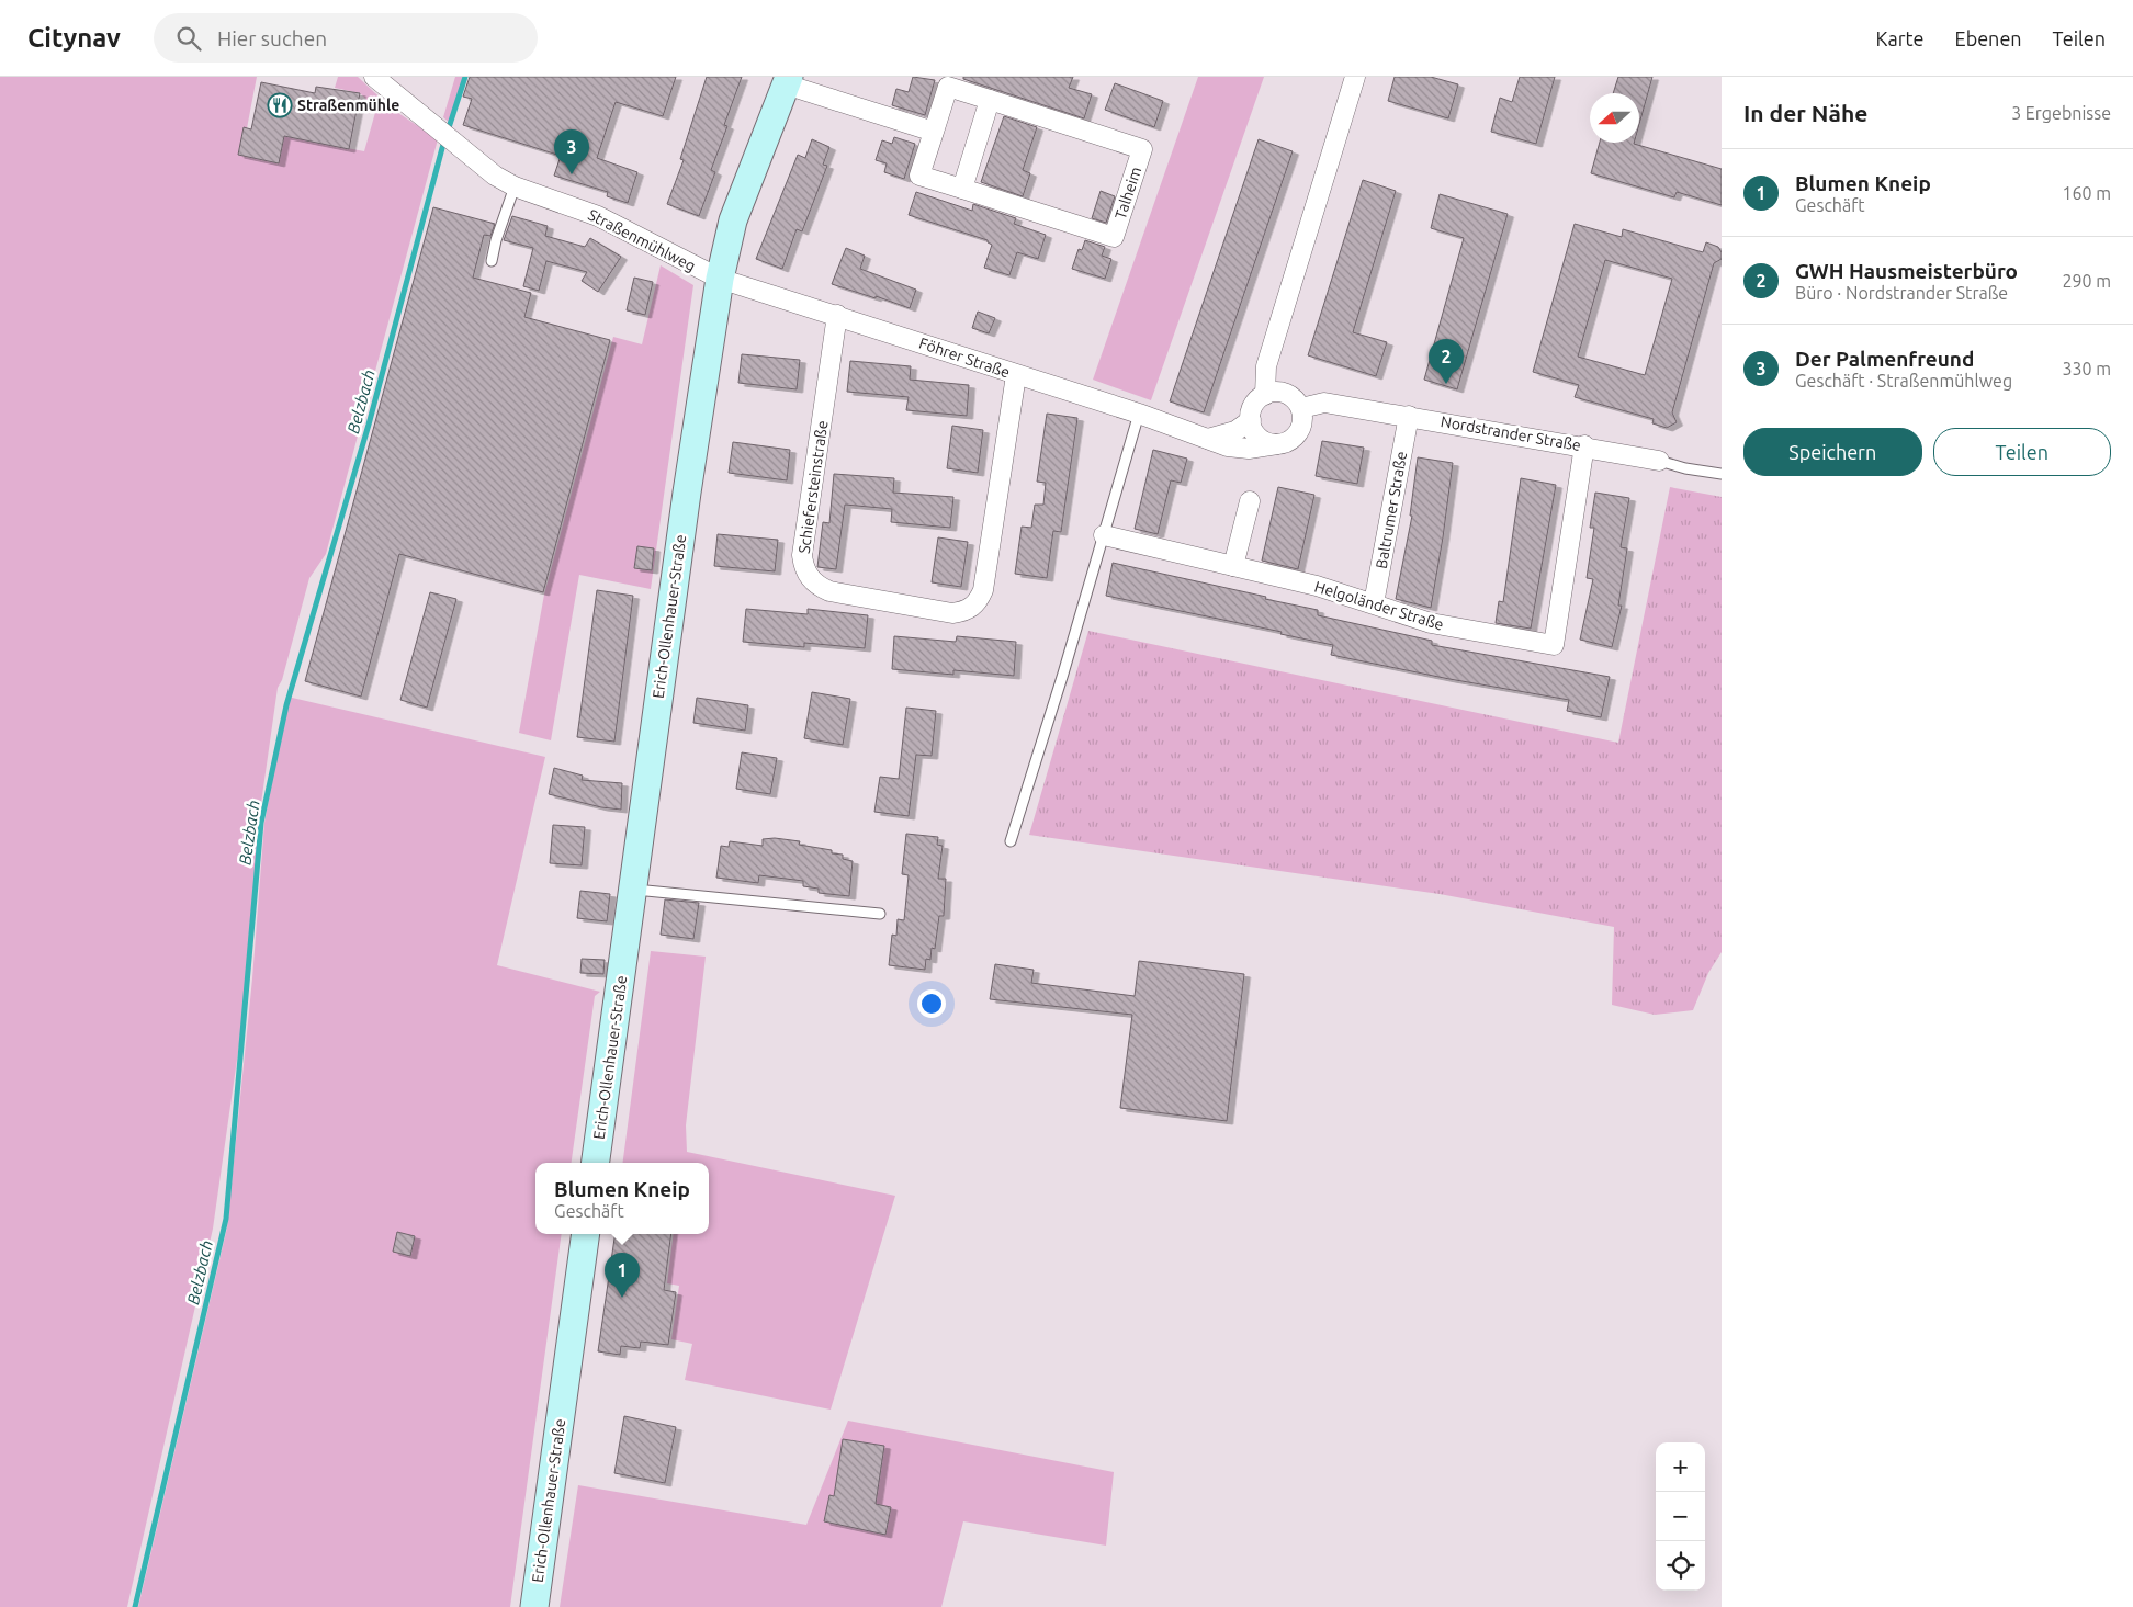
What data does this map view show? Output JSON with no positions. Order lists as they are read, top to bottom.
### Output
{
  "streets": {
    "street": [
      "Talheim",
      "Straßenmühlweg",
      "Föhrer Straße",
      "Nordstrander Straße",
      "Schiefersteinstraße",
      "Baltrumer Straße",
      "Helgoländer Straße",
      "Erich-Ollenhauer-Straße"
    ]
  },
  "crossings": [
    ["Straßenmühlweg", "Föhrer Straße"],
    ["Straßenmühlweg", "Erich-Ollenhauer-Straße"],
    ["Föhrer Straße", "Nordstrander Straße"],
    ["Föhrer Straße", "Schiefersteinstraße"],
    ["Föhrer Straße", "Erich-Ollenhauer-Straße"],
    ["Nordstrander Straße", "Baltrumer Straße"],
    ["Nordstrander Straße", "Helgoländer Straße"],
    ["Baltrumer Straße", "Helgoländer Straße"]
  ],
  "water": ["Belzbach"],
  "places": {
    "restaurant": ["Straßenmühle"]
  },
  "north": "left",
  "page": {
    "header": "Citynav",
    "search": "Hier suchen",
    "nav": ["Karte", "Ebenen", "Teilen"],
    "heading": ["In der Nähe", "3 Ergebnisse"],
    "pins": ["3", "2", "1"],
    "list": [
      {
        "mark": "1",
        "name": "Blumen Kneip",
        "note": "Geschäft",
        "value": "160 m"
      },
      {
        "mark": "2",
        "name": "GWH Hausmeisterbüro",
        "note": "Büro · Nordstrander Straße",
        "value": "290 m"
      },
      {
        "mark": "3",
        "name": "Der Palmenfreund",
        "note": "Geschäft · Straßenmühlweg",
        "value": "330 m"
      }
    ],
    "buttons": ["Speichern", "Teilen"],
    "popup": ["Blumen Kneip", "Geschäft"],
    "map_buttons": ["+", "−"]
  }
}
